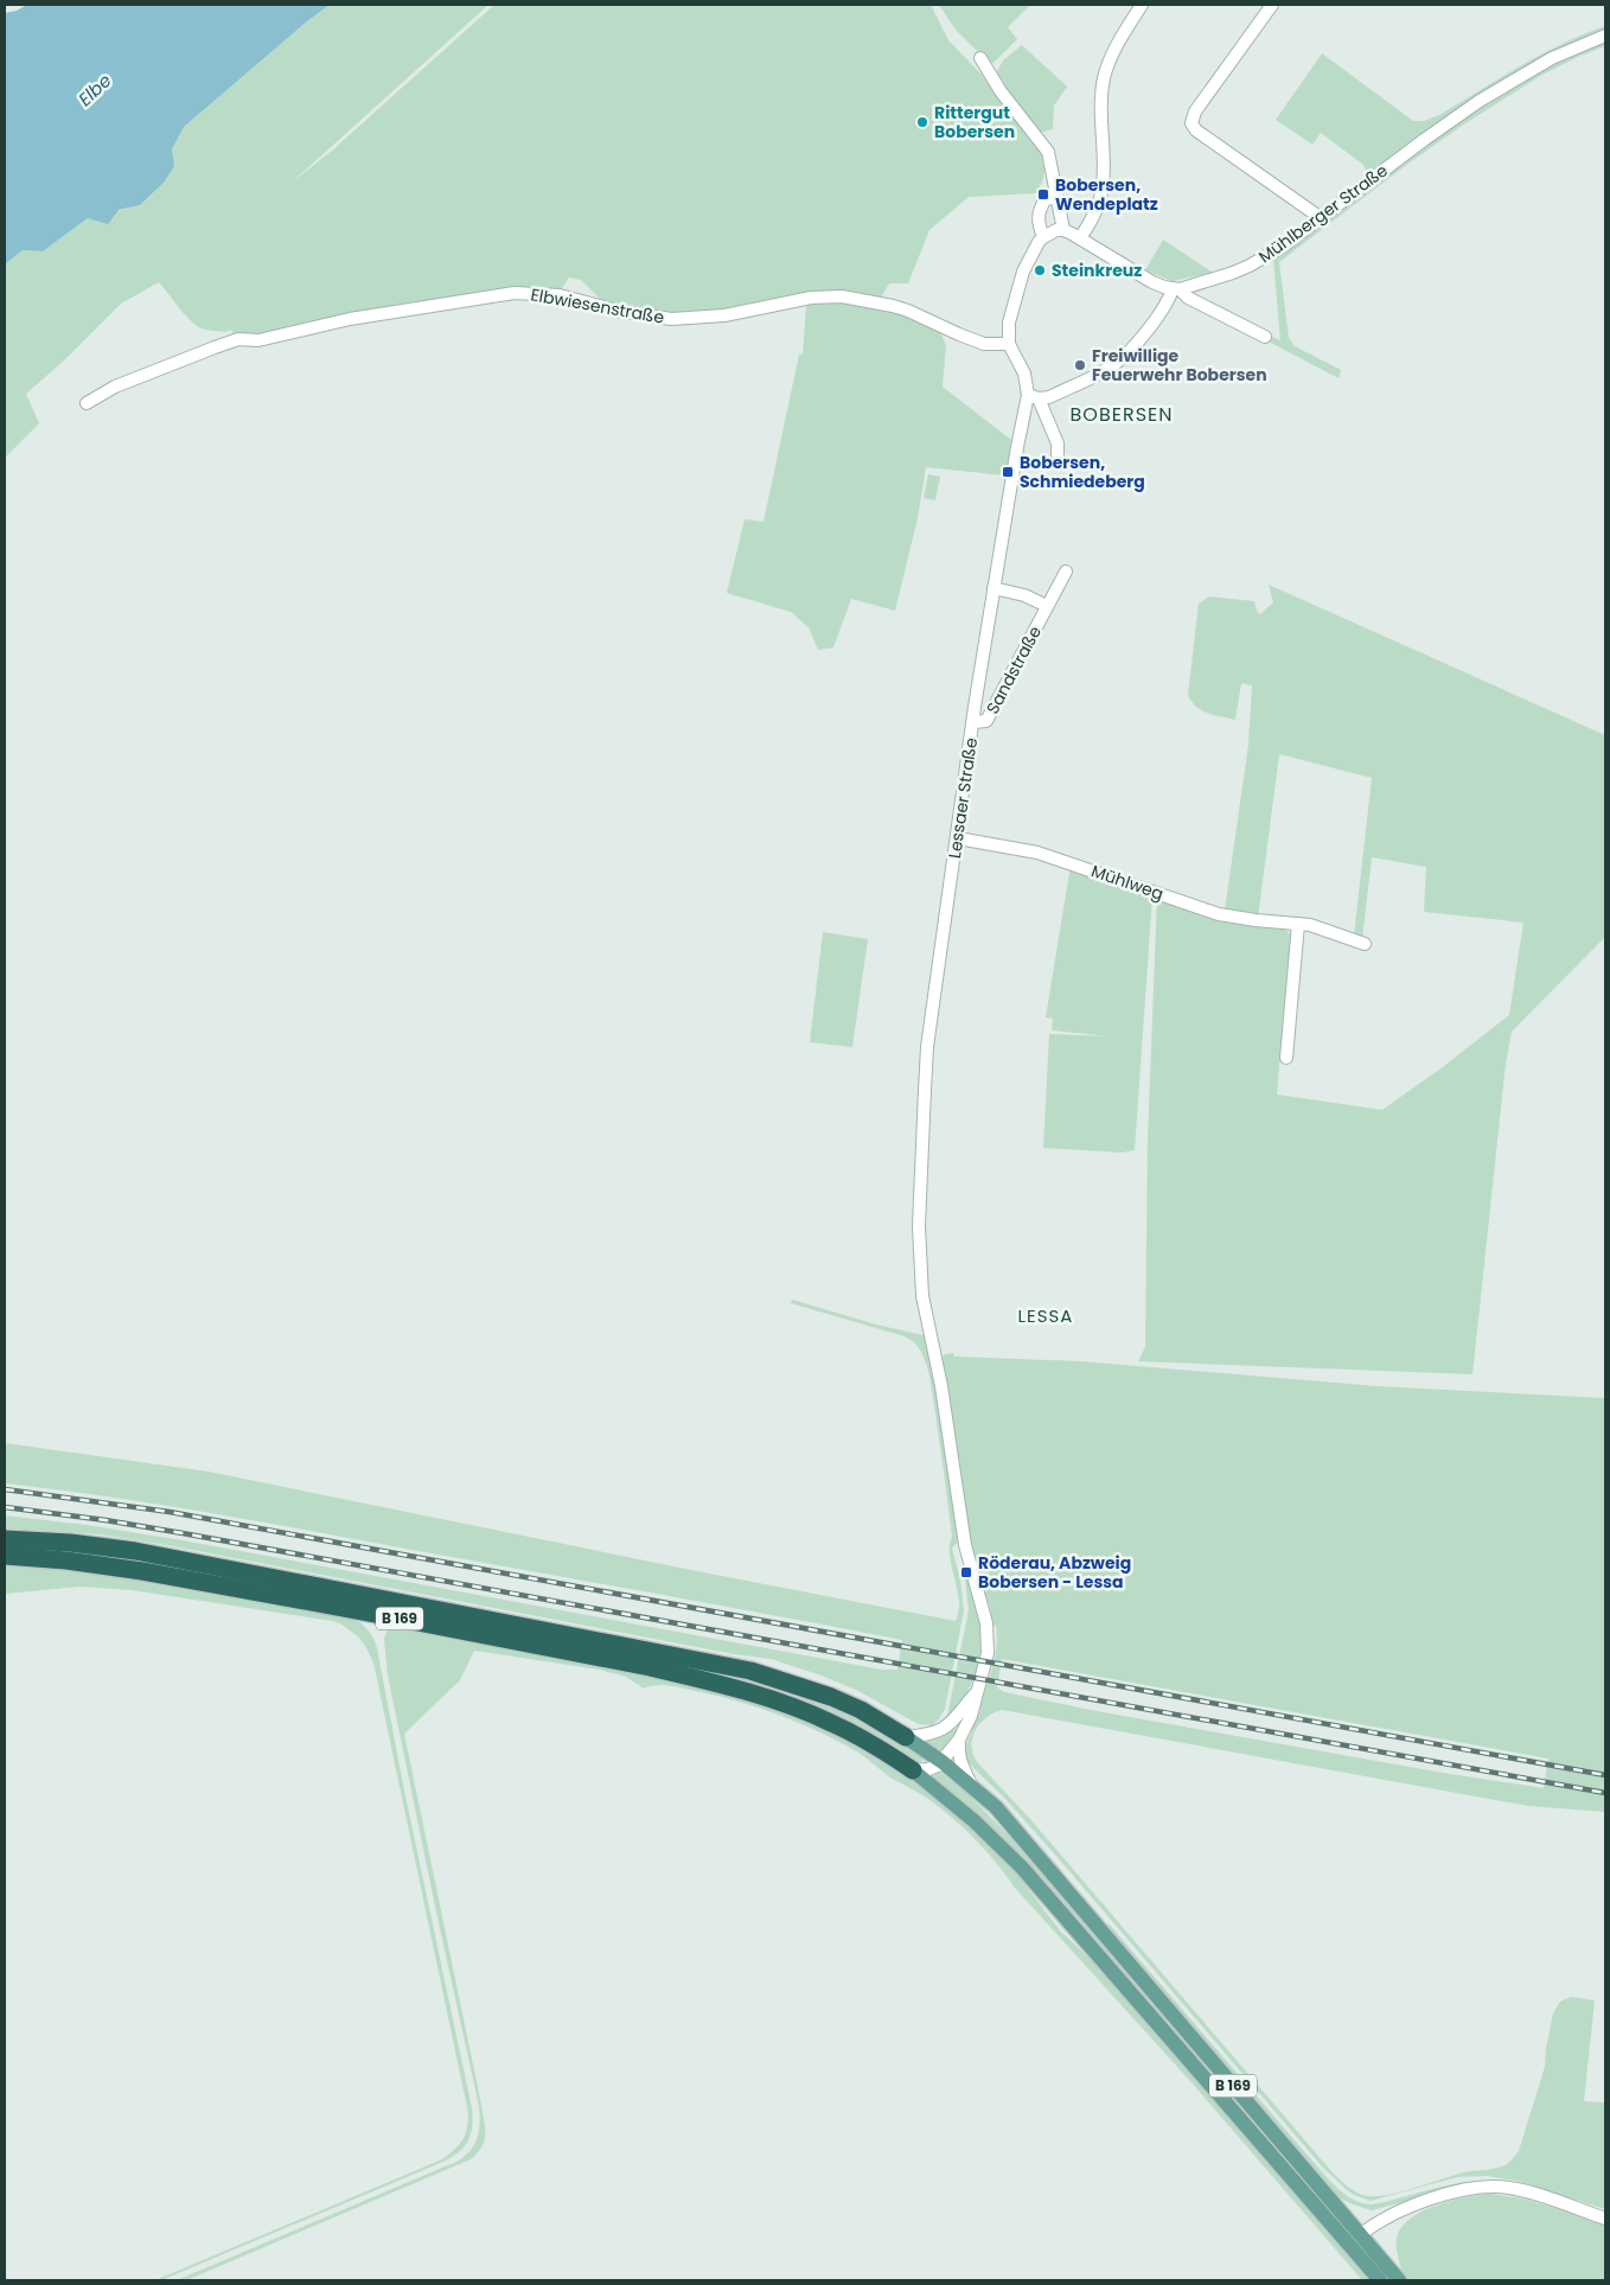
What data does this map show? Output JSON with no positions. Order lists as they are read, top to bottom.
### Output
{
  "streets": {
    "highway": ["B 169"],
    "street": [
      "Mühlberger Straße",
      "Elbwiesenstraße",
      "Sandstraße",
      "Lessaer Straße",
      "Mühlweg"
    ]
  },
  "crossings": [
    ["Elbwiesenstraße", "Lessaer Straße"],
    ["Sandstraße", "Lessaer Straße"],
    ["Lessaer Straße", "Mühlweg"],
    ["Lessaer Straße", "B 169"]
  ],
  "districts": ["BOBERSEN", "LESSA"],
  "water": ["Elbe"],
  "places": {
    "other": ["Rittergut Bobersen", "Steinkreuz", "Freiwillige Feuerwehr Bobersen"],
    "transit": ["Bobersen, Wendeplatz", "Bobersen, Schmiedeberg", "Röderau, Abzweig Bobersen - Lessa"]
  }
}
